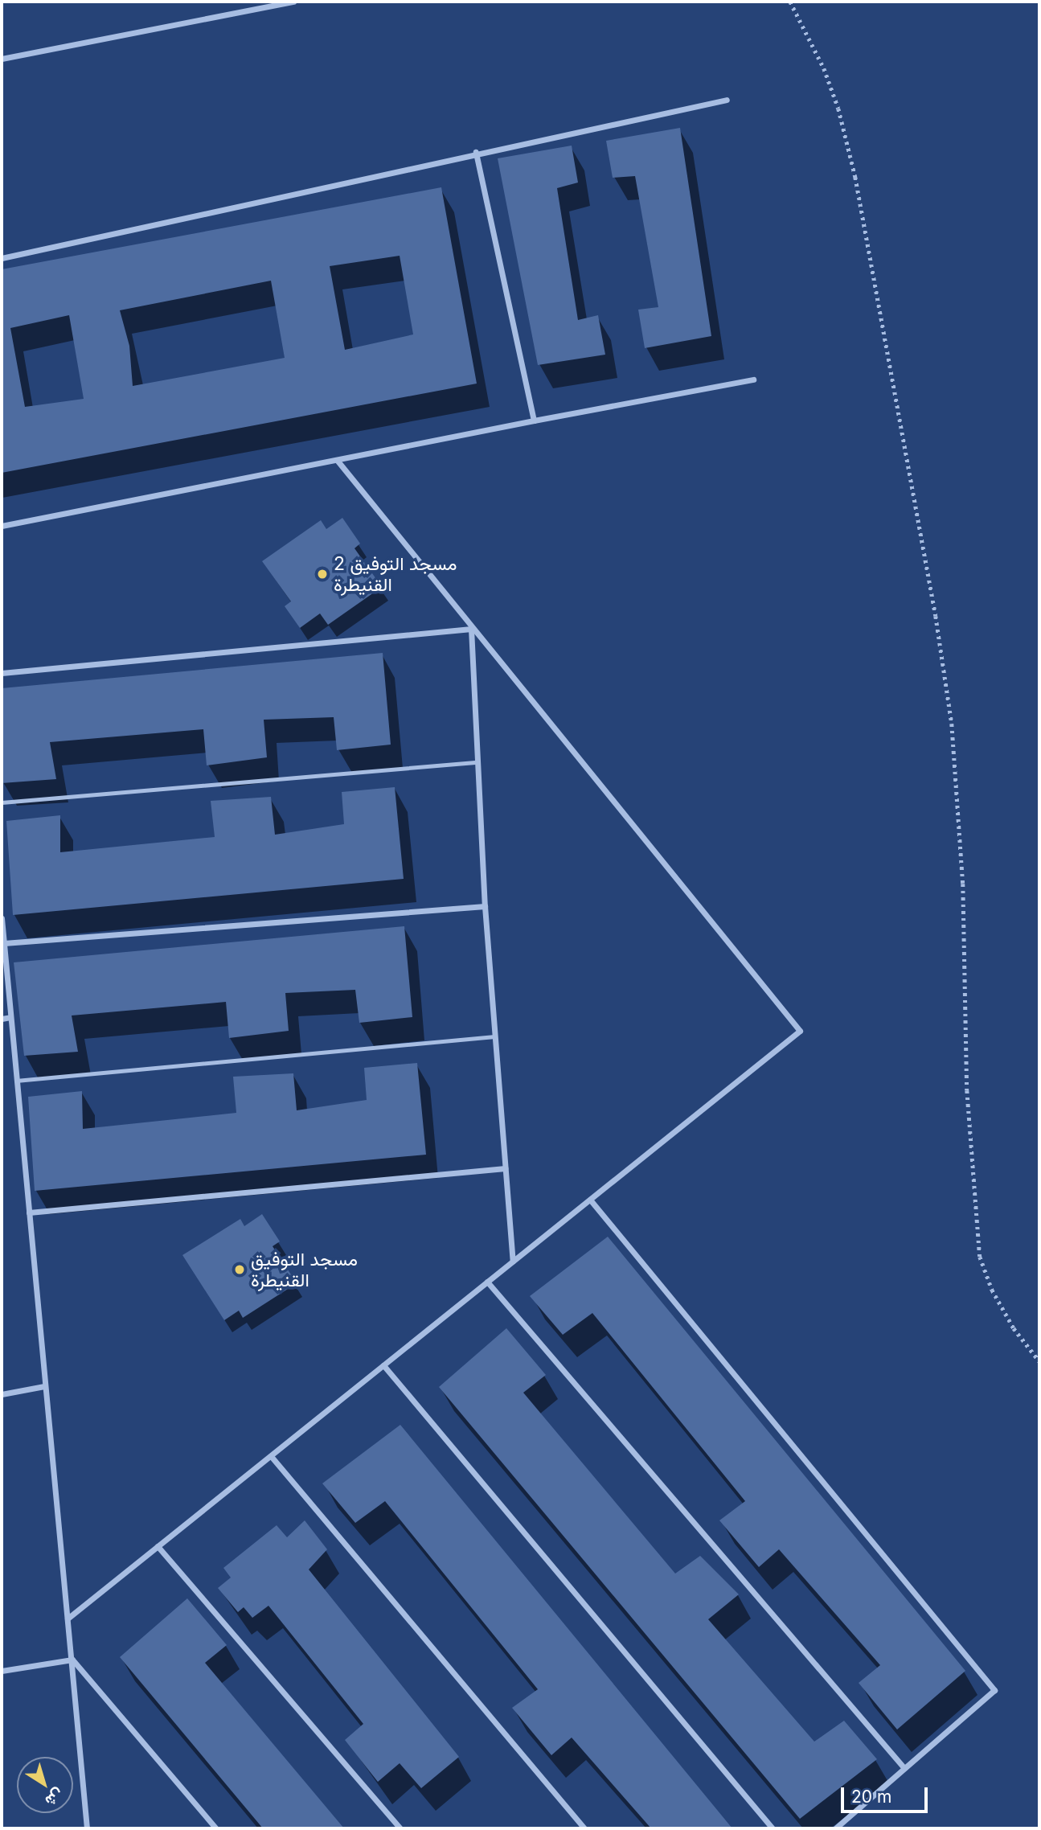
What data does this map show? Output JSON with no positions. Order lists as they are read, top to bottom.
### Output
{
  "places": ["2 مسجد التوفيق القنيطرة", "مسجد التوفيق القنيطرة"],
  "scale_bar": "20 m",
  "north": "bottom right"
}
